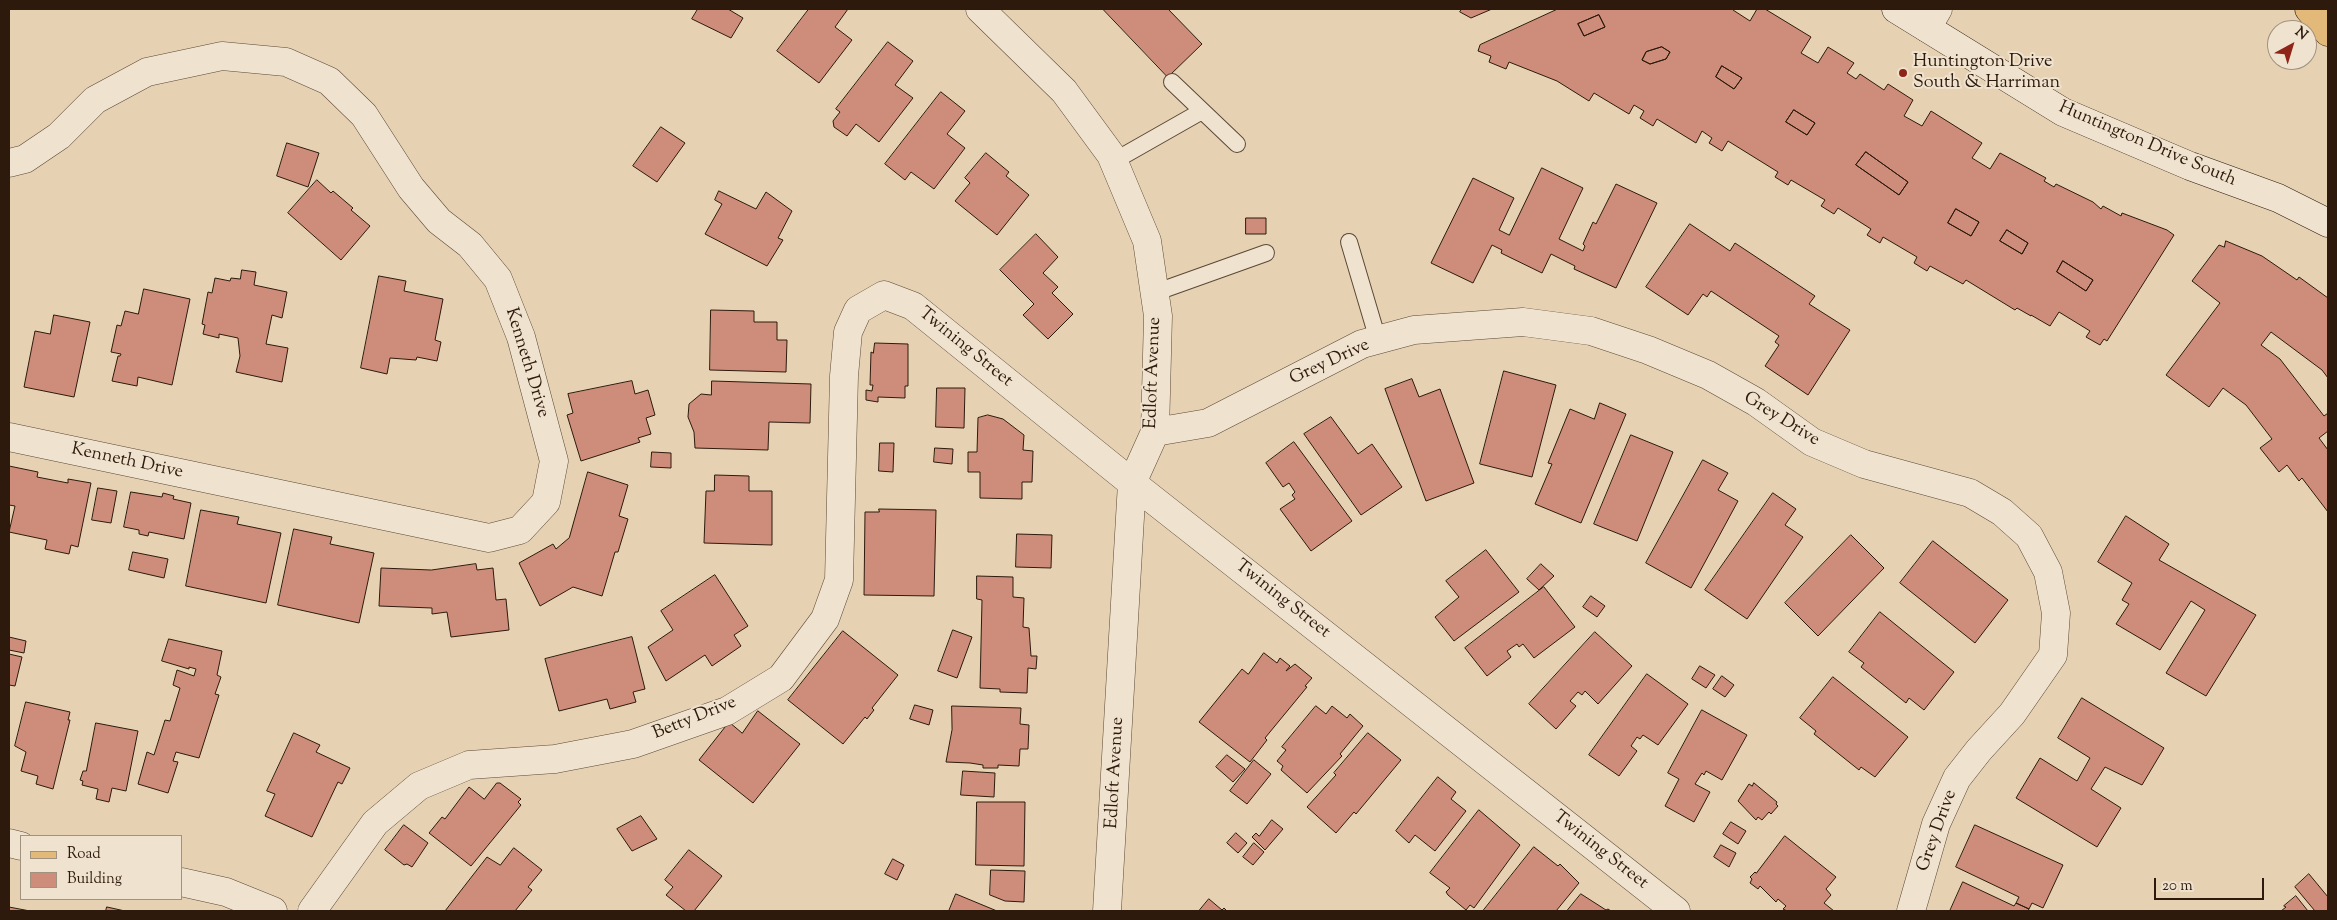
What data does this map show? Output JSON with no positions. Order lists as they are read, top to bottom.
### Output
{
  "streets": {
    "street": [
      "Huntington Drive South",
      "Twining Street",
      "Kenneth Drive",
      "Grey Drive",
      "Edloft Avenue",
      "Betty Drive"
    ]
  },
  "crossings": [
    ["Twining Street", "Edloft Avenue"],
    ["Twining Street", "Betty Drive"],
    ["Grey Drive", "Edloft Avenue"]
  ],
  "places": ["Huntington Drive South & Harriman"],
  "legend": ["Road", "Building"],
  "scale_bar": "20 m",
  "north": "top right"
}
